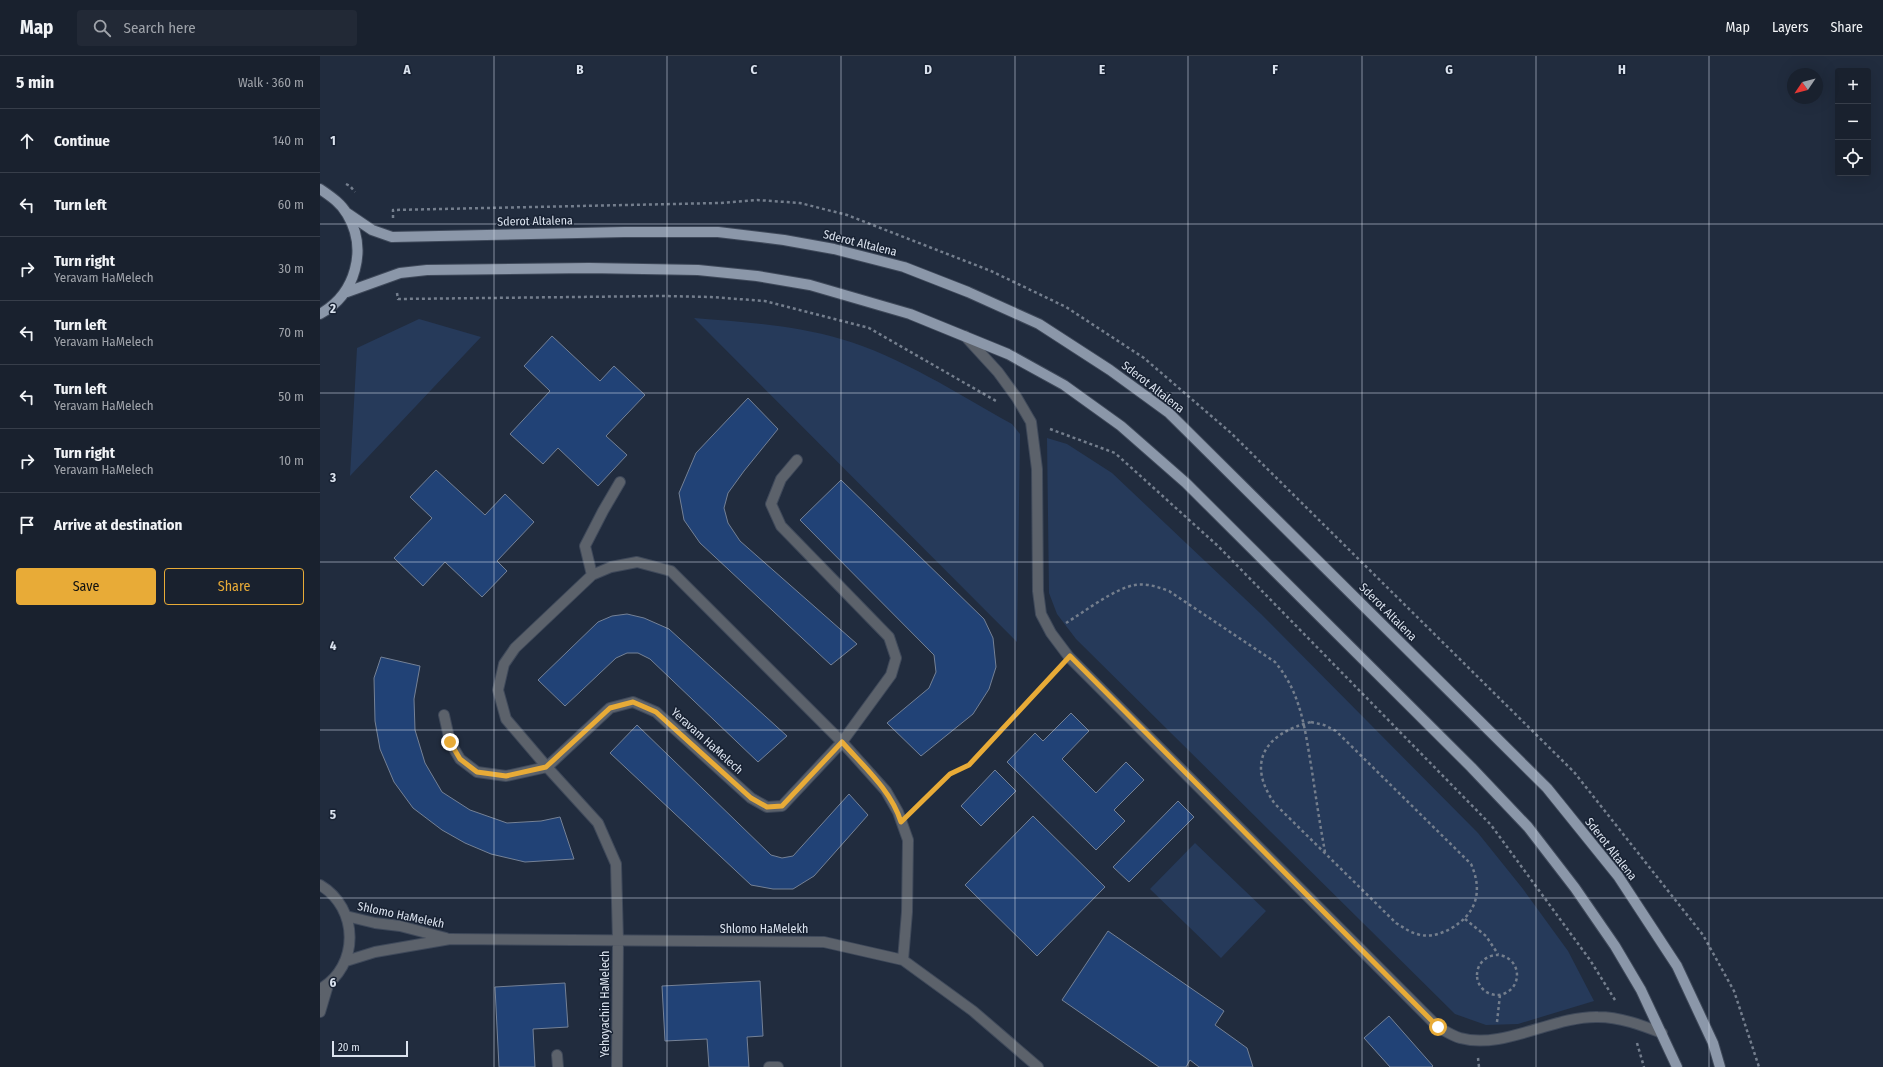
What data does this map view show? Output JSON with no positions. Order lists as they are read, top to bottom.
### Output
{
  "streets": {
    "main road": ["Sderot Altalena"],
    "street": ["Yeravam HaMelech", "Shlomo HaMelekh", "Yehoyachin HaMelech"]
  },
  "crossings": [
    ["Shlomo HaMelekh", "Yehoyachin HaMelech"]
  ],
  "scale_bar": "20 m",
  "north": "bottom left",
  "page": {
    "header": "Map",
    "search": "Search here",
    "nav": ["Map", "Layers", "Share"],
    "heading": ["5 min", "Walk · 360 m"],
    "map_buttons": ["+", "−"],
    "list": [
      ["Continue", "140 m"],
      ["Turn left", "60 m"],
      ["Turn right", "Yeravam HaMelech", "30 m"],
      ["Turn left", "Yeravam HaMelech", "70 m"],
      ["Turn left", "Yeravam HaMelech", "50 m"],
      ["Turn right", "Yeravam HaMelech", "10 m"],
      "Arrive at destination"
    ],
    "buttons": ["Save", "Share"],
    "scale": "20 m"
  },
  "grid": {
    "columns": [
      "A",
      "B",
      "C",
      "D",
      "E",
      "F",
      "G",
      "H"
    ],
    "rows": [
      "1",
      "2",
      "3",
      "4",
      "5",
      "6"
    ]
  }
}
